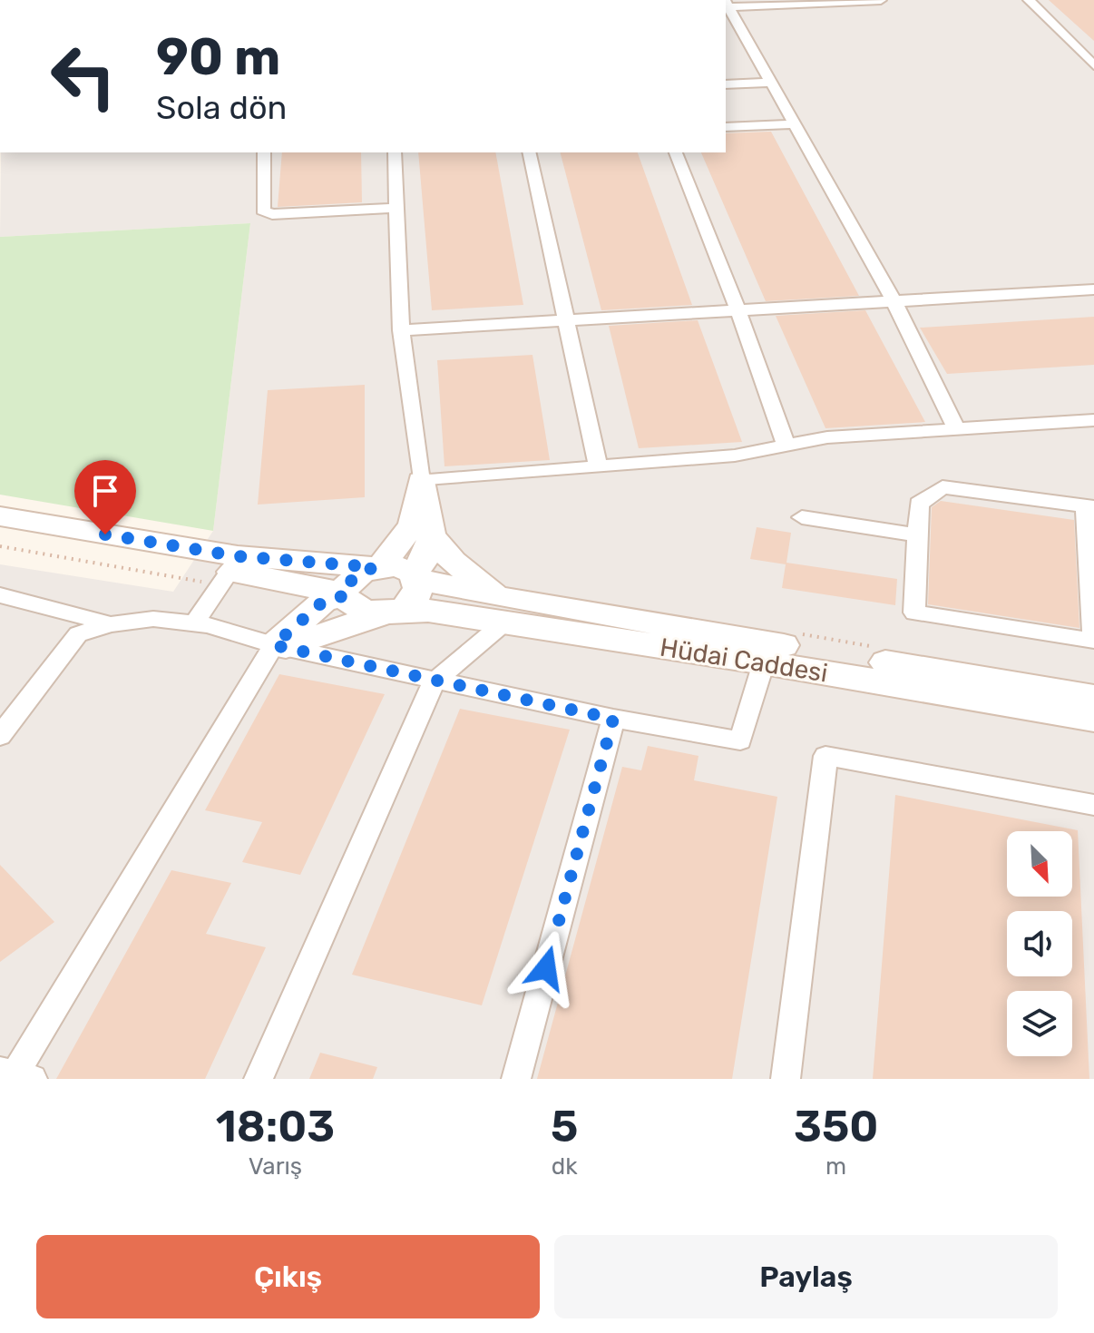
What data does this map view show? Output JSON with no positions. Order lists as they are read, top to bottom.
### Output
{
  "streets": {
    "street": ["Hüdai Caddesi"]
  },
  "north": "bottom right",
  "page": {
    "turn": ["90 m", "Sola dön"],
    "eta": [
      "18:03",
      "Varış",
      "5",
      "dk",
      "350",
      "m"
    ],
    "buttons": ["Çıkış", "Paylaş"]
  }
}
